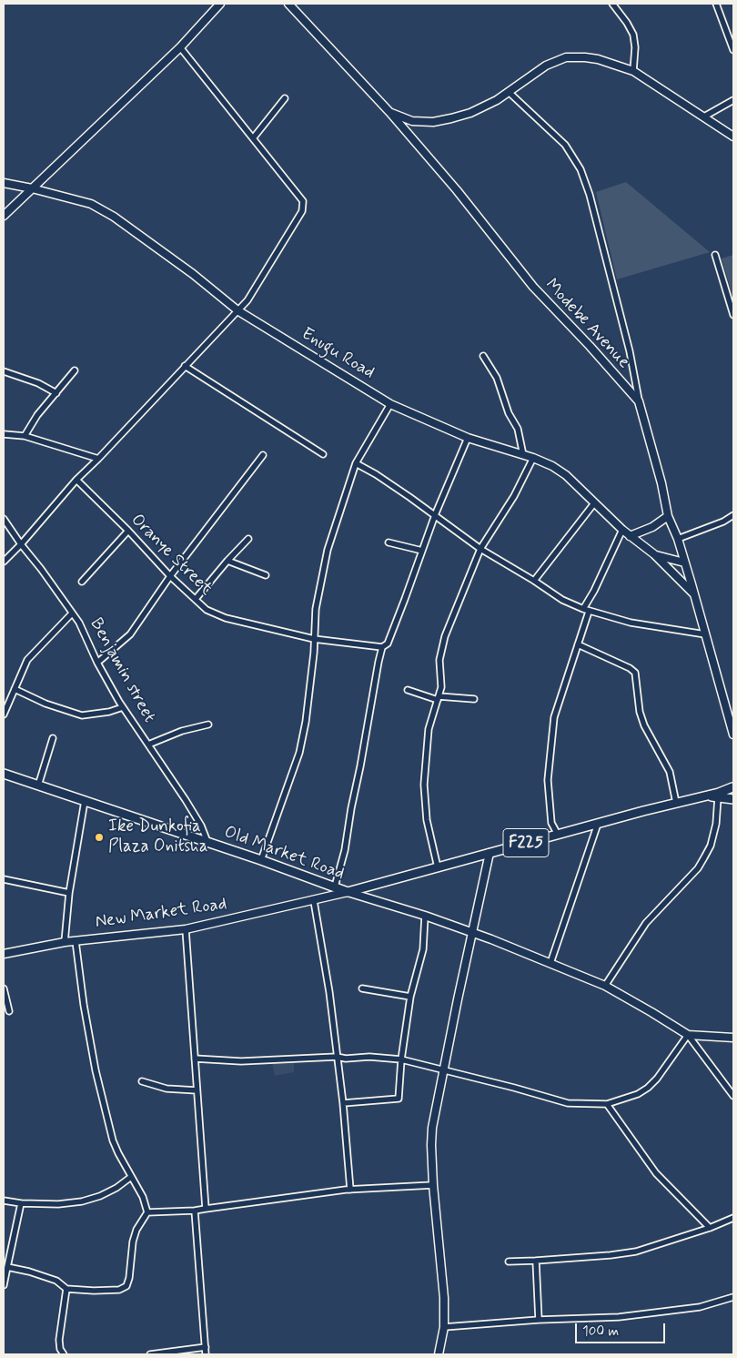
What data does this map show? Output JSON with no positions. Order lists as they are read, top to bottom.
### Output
{
  "streets": {
    "main road": ["F225", "Old Market Road"],
    "street": [
      "Modebe Avenue",
      "Enugu Road",
      "Oranye Street",
      "Benjamin street",
      "New Market Road"
    ]
  },
  "crossings": [
    ["Benjamin street", "Old Market Road"],
    ["F225", "Old Market Road"],
    ["F225", "New Market Road"],
    ["Old Market Road", "New Market Road"]
  ],
  "places": ["Ike Dunkofia Plaza Onitsha"],
  "scale_bar": "100 m"
}
